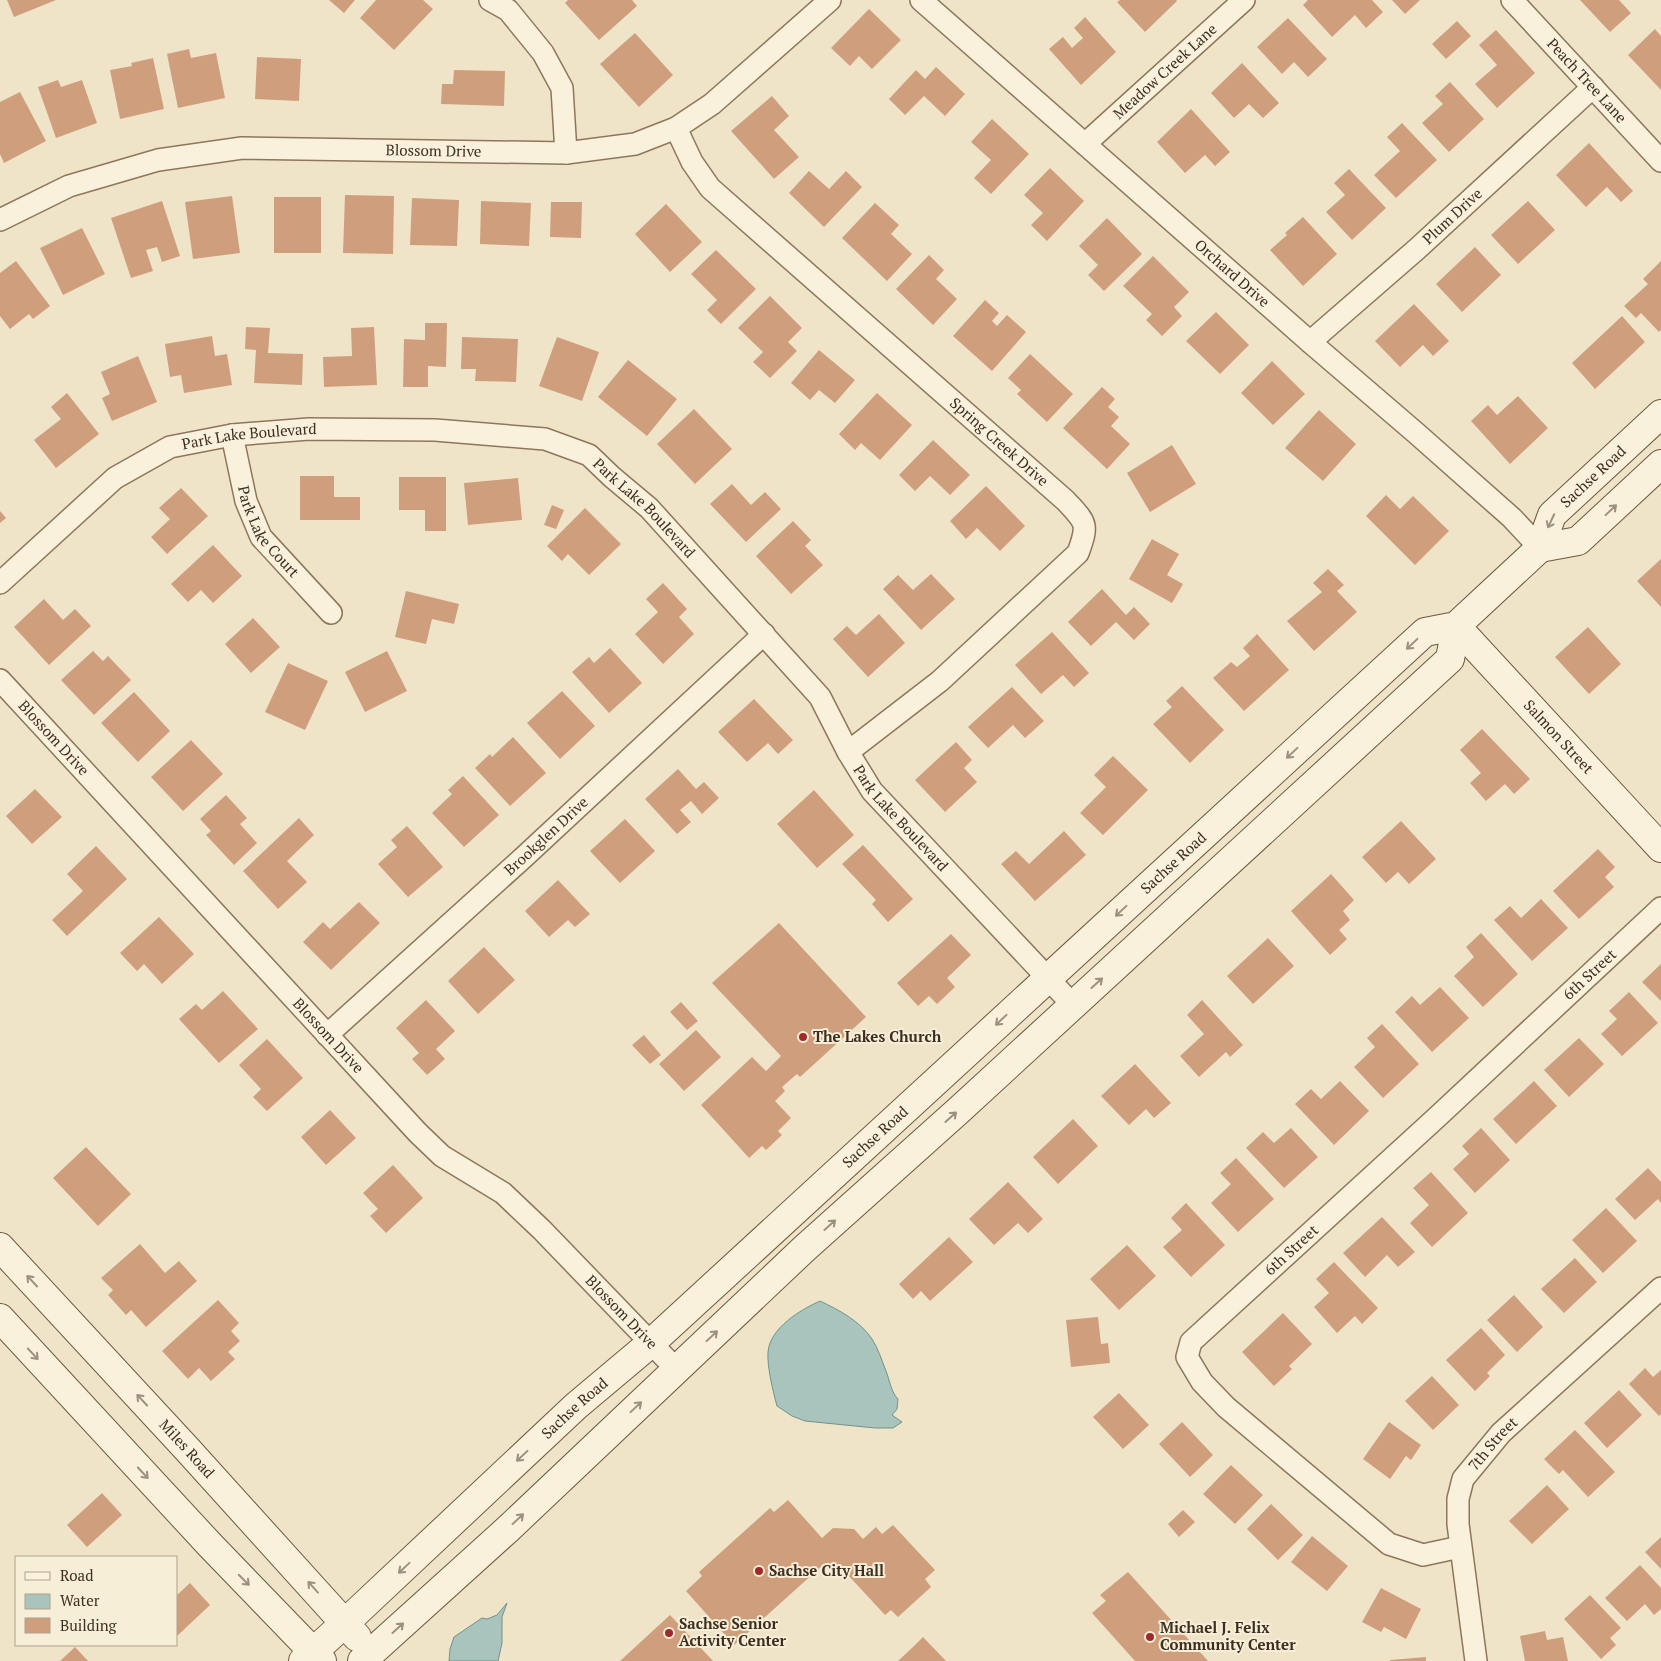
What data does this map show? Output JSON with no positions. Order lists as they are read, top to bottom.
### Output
{
  "streets": {
    "main road": ["Sachse Road", "Salmon Street", "Miles Road"],
    "street": [
      "Meadow Creek Lane",
      "Peach Tree Lane",
      "Blossom Drive",
      "Plum Drive",
      "Orchard Drive",
      "Park Lake Boulevard",
      "Spring Creek Drive",
      "Park Lake Court",
      "Brookglen Drive",
      "6th Street",
      "7th Street"
    ]
  },
  "crossings": [
    ["Meadow Creek Lane", "Orchard Drive"],
    ["Peach Tree Lane", "Plum Drive"],
    ["Blossom Drive", "Spring Creek Drive"],
    ["Blossom Drive", "Sachse Road"],
    ["Blossom Drive", "Brookglen Drive"],
    ["Plum Drive", "Orchard Drive"],
    ["Orchard Drive", "Sachse Road"],
    ["Park Lake Boulevard", "Spring Creek Drive"],
    ["Park Lake Boulevard", "Sachse Road"],
    ["Park Lake Boulevard", "Park Lake Court"],
    ["Park Lake Boulevard", "Brookglen Drive"],
    ["Sachse Road", "Salmon Street"],
    ["Sachse Road", "Miles Road"],
    ["6th Street", "7th Street"]
  ],
  "places": [
    "The Lakes Church",
    "Sachse City Hall",
    "Sachse Senior Activity Center",
    "Michael J. Felix Community Center"
  ],
  "legend": ["Road", "Water", "Building"]
}
